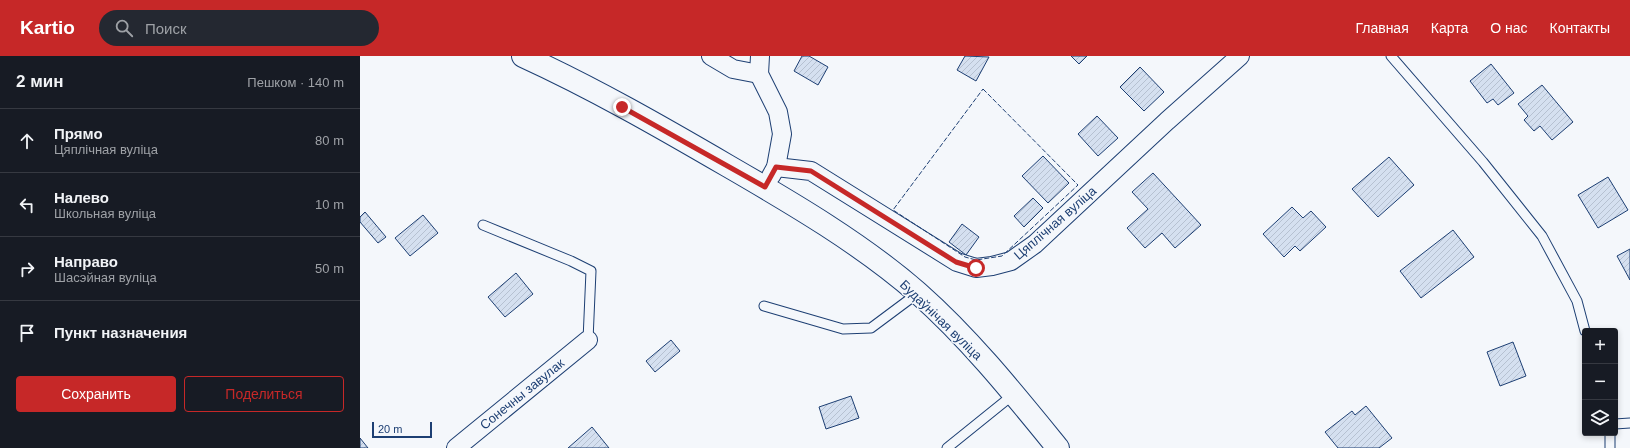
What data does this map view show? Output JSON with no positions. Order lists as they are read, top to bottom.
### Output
{
  "streets": {
    "main road": ["Будаўнічая вуліца"],
    "street": ["Цяплічная вуліца", "Сонечны завулак"]
  },
  "scale_bar": "20 m",
  "page": {
    "header": "Kartio",
    "search": "Поиск",
    "nav": [
      "Главная",
      "Карта",
      "О нас",
      "Контакты"
    ],
    "heading": ["2 мин", "Пешком · 140 m"],
    "list": [
      ["Прямо", "Цяплічная вуліца", "80 m"],
      ["Налево", "Школьная вуліца", "10 m"],
      ["Направо", "Шасэйная вуліца", "50 m"],
      "Пункт назначения"
    ],
    "map_buttons": ["+", "−"],
    "buttons": ["Сохранить", "Поделиться"],
    "scale": "20 m"
  }
}
